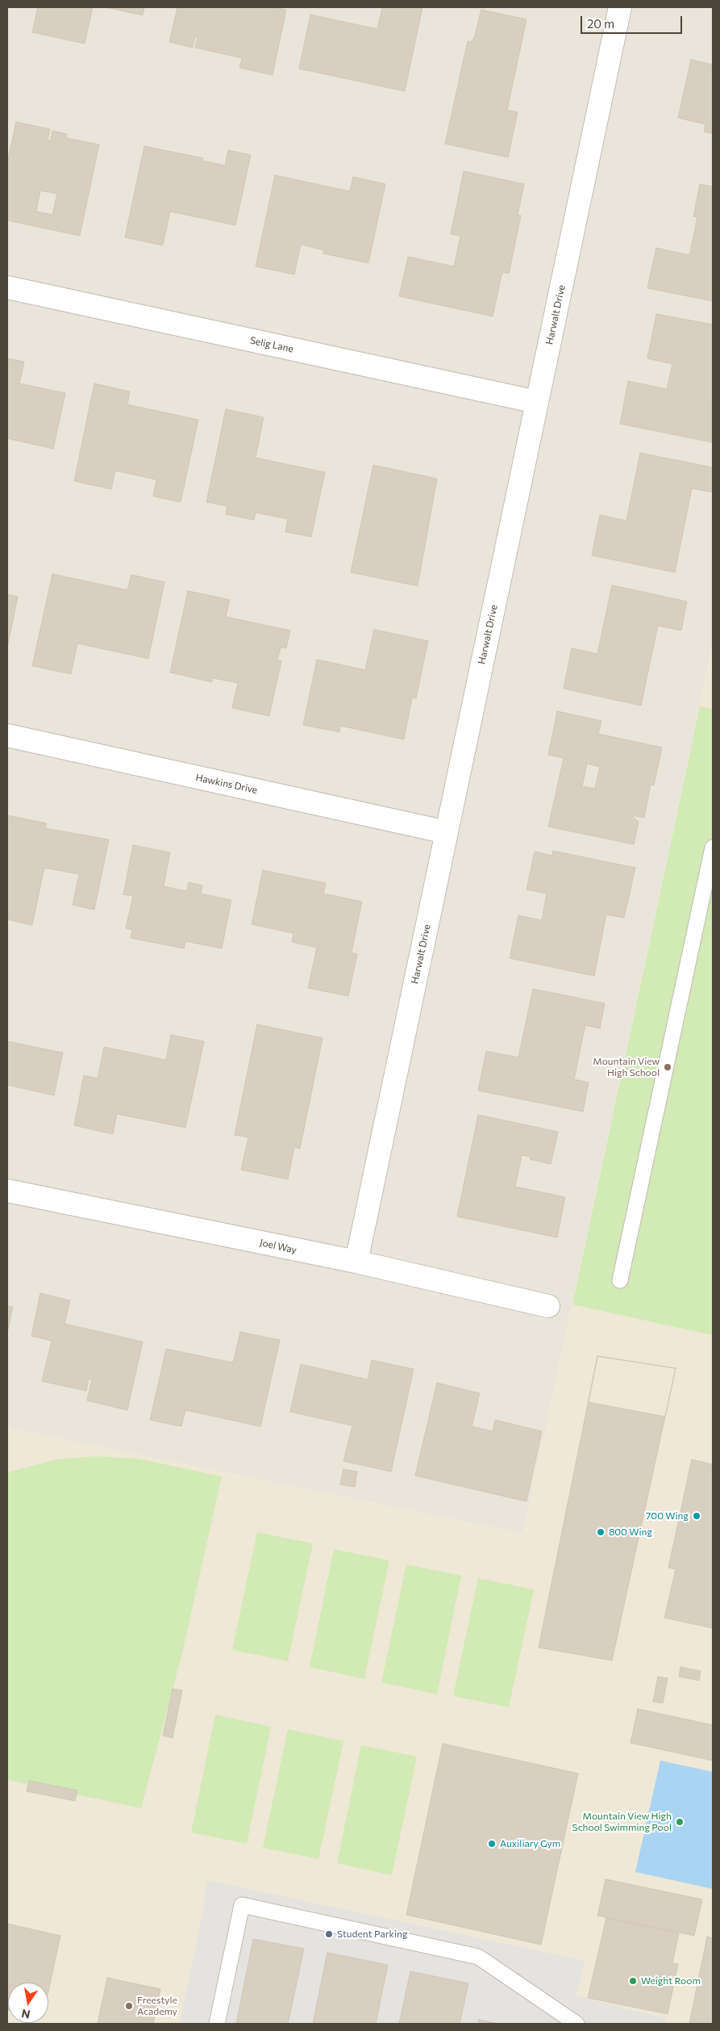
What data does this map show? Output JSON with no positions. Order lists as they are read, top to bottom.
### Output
{
  "streets": {
    "street": [
      "Harwalt Drive",
      "Selig Lane",
      "Hawkins Drive",
      "Joel Way"
    ]
  },
  "crossings": [
    ["Harwalt Drive", "Selig Lane"],
    ["Harwalt Drive", "Hawkins Drive"],
    ["Harwalt Drive", "Joel Way"]
  ],
  "places": [
    "Mountain View High School",
    "700 Wing",
    "800 Wing",
    "Mountain View High School Swimming Pool",
    "Auxiliary Gym",
    "Student Parking",
    "Weight Room",
    "Freestyle Academy"
  ],
  "scale_bar": "20 m",
  "north": "bottom"
}
